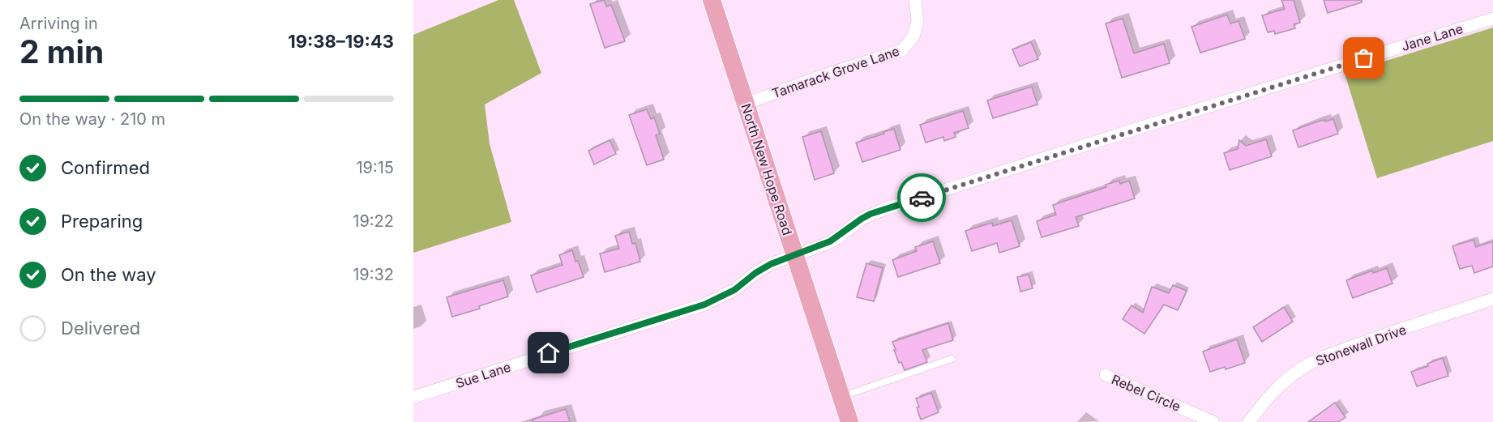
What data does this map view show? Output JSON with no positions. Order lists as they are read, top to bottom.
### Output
{
  "streets": {
    "main road": ["North New Hope Road"],
    "street": [
      "Jane Lane",
      "Tamarack Grove Lane",
      "Stonewall Drive",
      "Sue Lane",
      "Rebel Circle"
    ]
  },
  "crossings": [
    ["Jane Lane", "North New Hope Road"],
    ["Jane Lane", "Sue Lane"],
    ["Tamarack Grove Lane", "North New Hope Road"],
    ["North New Hope Road", "Sue Lane"]
  ],
  "page": {
    "heading": ["2 min", "Arriving in", "19:38–19:43"],
    "bar": "On the way · 210 m",
    "list": [
      ["Confirmed", "19:15"],
      ["Preparing", "19:22"],
      ["On the way", "19:32"],
      "Delivered"
    ]
  }
}
